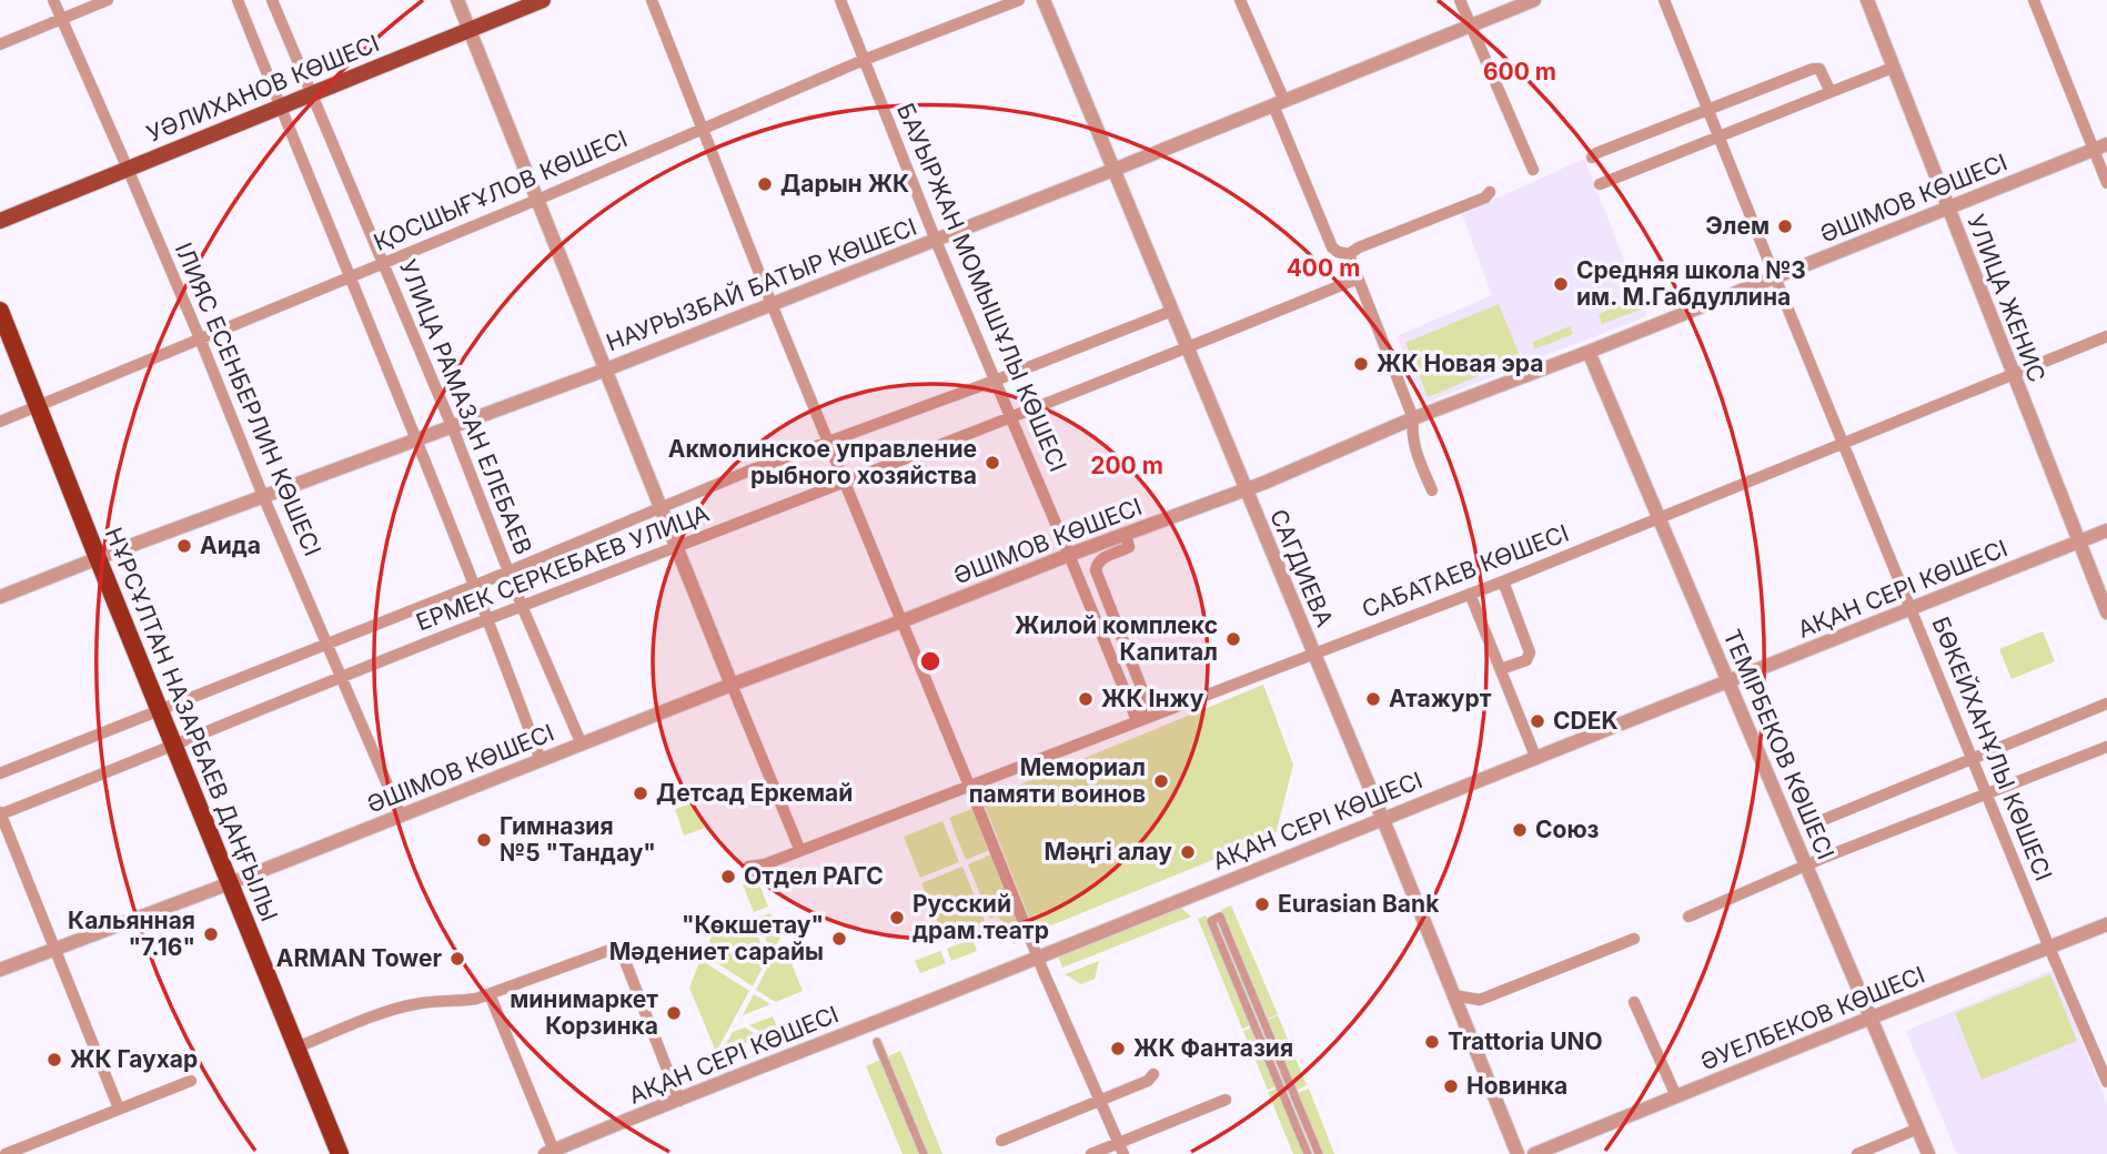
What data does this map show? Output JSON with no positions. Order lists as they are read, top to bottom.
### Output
{
  "streets": {
    "highway": ["НҰРСҰЛТАН НАЗАРБАЕВ ДАҢҒЫЛЫ"],
    "main road": ["УӘЛИХАНОВ КӨШЕСІ"],
    "street": [
      "ҚОСШЫҒҰЛОВ КӨШЕСІ",
      "ӘШІМОВ КӨШЕСІ",
      "НАУРЫЗБАЙ БАТЫР КӨШЕСІ",
      "БАУЫРЖАН МОМЫШҰЛЫ КӨШЕСІ",
      "УЛИЦА ЖЕНИС",
      "ІЛИЯС ЕСЕНБЕРЛИН КӨШЕСІ",
      "УЛИЦА РАМАЗАН ЕЛЕБАЕВ",
      "ЕРМЕК СЕРКЕБАЕВ УЛИЦА",
      "САГДИЕВА",
      "САБАТАЕВ КӨШЕСІ",
      "АҚАН СЕРІ КӨШЕСІ",
      "ТЕМІРБЕКОВ КӨШЕСІ",
      "БӨКЕЙХАНҰЛЫ КӨШЕСІ",
      "ӘУЕЛБЕКОВ КӨШЕСІ"
    ]
  },
  "crossings": [
    ["УӘЛИХАНОВ КӨШЕСІ", "ІЛИЯС ЕСЕНБЕРЛИН КӨШЕСІ"],
    ["УӘЛИХАНОВ КӨШЕСІ", "УЛИЦА РАМАЗАН ЕЛЕБАЕВ"],
    ["ҚОСШЫҒҰЛОВ КӨШЕСІ", "БАУЫРЖАН МОМЫШҰЛЫ КӨШЕСІ"],
    ["ҚОСШЫҒҰЛОВ КӨШЕСІ", "ІЛИЯС ЕСЕНБЕРЛИН КӨШЕСІ"],
    ["ҚОСШЫҒҰЛОВ КӨШЕСІ", "УЛИЦА РАМАЗАН ЕЛЕБАЕВ"],
    ["ҚОСШЫҒҰЛОВ КӨШЕСІ", "НҰРСҰЛТАН НАЗАРБАЕВ ДАҢҒЫЛЫ"],
    ["ӘШІМОВ КӨШЕСІ", "БАУЫРЖАН МОМЫШҰЛЫ КӨШЕСІ"],
    ["ӘШІМОВ КӨШЕСІ", "УЛИЦА ЖЕНИС"],
    ["ӘШІМОВ КӨШЕСІ", "ІЛИЯС ЕСЕНБЕРЛИН КӨШЕСІ"],
    ["ӘШІМОВ КӨШЕСІ", "УЛИЦА РАМАЗАН ЕЛЕБАЕВ"],
    ["ӘШІМОВ КӨШЕСІ", "САГДИЕВА"],
    ["ӘШІМОВ КӨШЕСІ", "НҰРСҰЛТАН НАЗАРБАЕВ ДАҢҒЫЛЫ"],
    ["ӘШІМОВ КӨШЕСІ", "ТЕМІРБЕКОВ КӨШЕСІ"],
    ["ӘШІМОВ КӨШЕСІ", "БӨКЕЙХАНҰЛЫ КӨШЕСІ"],
    ["НАУРЫЗБАЙ БАТЫР КӨШЕСІ", "БАУЫРЖАН МОМЫШҰЛЫ КӨШЕСІ"],
    ["НАУРЫЗБАЙ БАТЫР КӨШЕСІ", "ІЛИЯС ЕСЕНБЕРЛИН КӨШЕСІ"],
    ["НАУРЫЗБАЙ БАТЫР КӨШЕСІ", "УЛИЦА РАМАЗАН ЕЛЕБАЕВ"],
    ["НАУРЫЗБАЙ БАТЫР КӨШЕСІ", "САГДИЕВА"],
    ["НАУРЫЗБАЙ БАТЫР КӨШЕСІ", "НҰРСҰЛТАН НАЗАРБАЕВ ДАҢҒЫЛЫ"],
    ["БАУЫРЖАН МОМЫШҰЛЫ КӨШЕСІ", "ЕРМЕК СЕРКЕБАЕВ УЛИЦА"],
    ["БАУЫРЖАН МОМЫШҰЛЫ КӨШЕСІ", "САБАТАЕВ КӨШЕСІ"],
    ["УЛИЦА ЖЕНИС", "САБАТАЕВ КӨШЕСІ"],
    ["УЛИЦА ЖЕНИС", "АҚАН СЕРІ КӨШЕСІ"],
    ["ІЛИЯС ЕСЕНБЕРЛИН КӨШЕСІ", "ЕРМЕК СЕРКЕБАЕВ УЛИЦА"],
    ["УЛИЦА РАМАЗАН ЕЛЕБАЕВ", "ЕРМЕК СЕРКЕБАЕВ УЛИЦА"],
    ["ЕРМЕК СЕРКЕБАЕВ УЛИЦА", "САГДИЕВА"],
    ["ЕРМЕК СЕРКЕБАЕВ УЛИЦА", "НҰРСҰЛТАН НАЗАРБАЕВ ДАҢҒЫЛЫ"],
    ["САГДИЕВА", "САБАТАЕВ КӨШЕСІ"],
    ["САГДИЕВА", "АҚАН СЕРІ КӨШЕСІ"],
    ["САБАТАЕВ КӨШЕСІ", "ТЕМІРБЕКОВ КӨШЕСІ"],
    ["САБАТАЕВ КӨШЕСІ", "БӨКЕЙХАНҰЛЫ КӨШЕСІ"],
    ["АҚАН СЕРІ КӨШЕСІ", "ТЕМІРБЕКОВ КӨШЕСІ"],
    ["АҚАН СЕРІ КӨШЕСІ", "БӨКЕЙХАНҰЛЫ КӨШЕСІ"],
    ["ТЕМІРБЕКОВ КӨШЕСІ", "ӘУЕЛБЕКОВ КӨШЕСІ"],
    ["БӨКЕЙХАНҰЛЫ КӨШЕСІ", "ӘУЕЛБЕКОВ КӨШЕСІ"]
  ],
  "places": [
    "Дарын ЖК",
    "Элем",
    "Средняя школа №3 им. М.Габдуллина",
    "ЖК Новая эра",
    "Акмолинское управление рыбного хозяйства",
    "Аида",
    "Жилой комплекс Капитал",
    "ЖК Інжу",
    "Атажурт",
    "CDEK",
    "Мемориал памяти воинов",
    "Детсад Еркемай",
    "Союз",
    "Гимназия №5 \"Тандау\"",
    "Мәңгі алау",
    "Отдел РАГС",
    "Eurasian Bank",
    "Русский драм.театр",
    "Кальянная \"7.16\"",
    "\"Көкшетау\" Мәдениет сарайы",
    "ARMAN Tower",
    "минимаркет Корзинка",
    "Trattoria UNO",
    "ЖК Фантазия",
    "ЖК Гаухар",
    "Новинка"
  ],
  "rings": ["600 m", "400 m", "200 m"]
}
